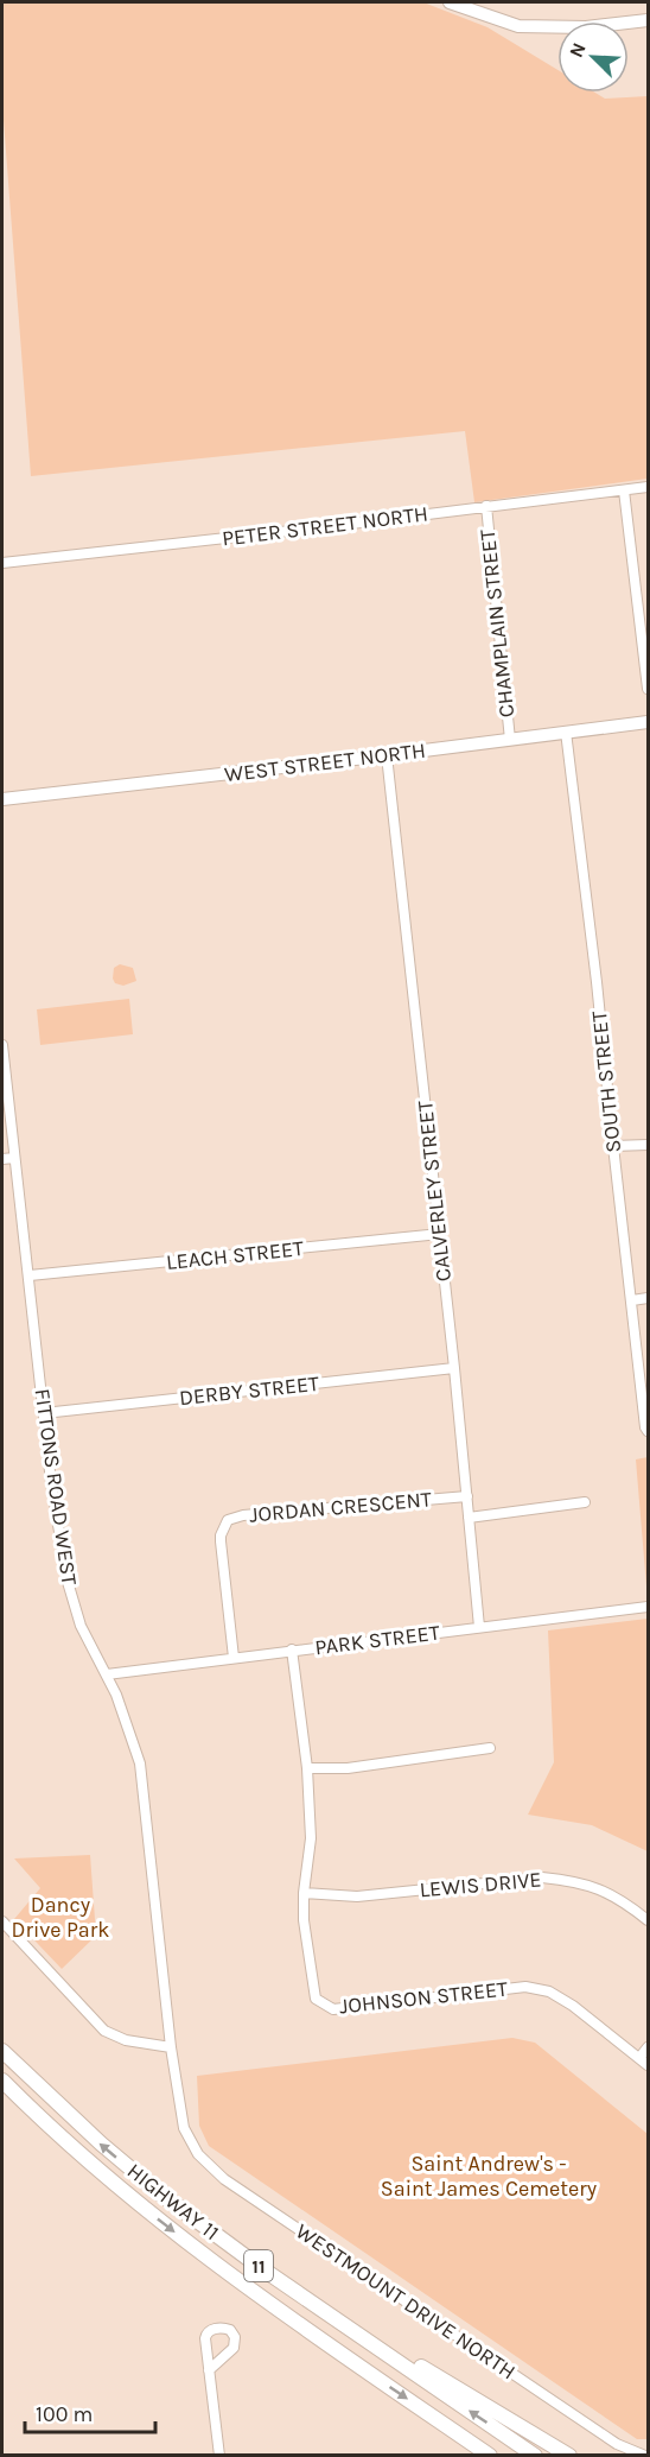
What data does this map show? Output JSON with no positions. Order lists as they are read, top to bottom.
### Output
{
  "streets": {
    "highway": ["HIGHWAY 11", "11"],
    "main road": ["WEST STREET NORTH"],
    "street": [
      "PETER STREET NORTH",
      "CHAMPLAIN STREET",
      "SOUTH STREET",
      "CALVERLEY STREET",
      "LEACH STREET",
      "DERBY STREET",
      "FITTONS ROAD WEST",
      "JORDAN CRESCENT",
      "PARK STREET",
      "LEWIS DRIVE",
      "JOHNSON STREET",
      "WESTMOUNT DRIVE NORTH"
    ]
  },
  "crossings": [
    ["PETER STREET NORTH", "CHAMPLAIN STREET"],
    ["CHAMPLAIN STREET", "WEST STREET NORTH"],
    ["WEST STREET NORTH", "SOUTH STREET"],
    ["WEST STREET NORTH", "CALVERLEY STREET"],
    ["CALVERLEY STREET", "LEACH STREET"],
    ["CALVERLEY STREET", "DERBY STREET"],
    ["CALVERLEY STREET", "JORDAN CRESCENT"],
    ["CALVERLEY STREET", "PARK STREET"],
    ["LEACH STREET", "FITTONS ROAD WEST"],
    ["DERBY STREET", "FITTONS ROAD WEST"],
    ["FITTONS ROAD WEST", "PARK STREET"],
    ["FITTONS ROAD WEST", "WESTMOUNT DRIVE NORTH"],
    ["JORDAN CRESCENT", "PARK STREET"],
    ["PARK STREET", "JOHNSON STREET"],
    ["LEWIS DRIVE", "JOHNSON STREET"]
  ],
  "parks": ["Dancy Drive Park", "Saint Andrew's - Saint James Cemetery"],
  "scale_bar": "100 m",
  "north": "top left"
}
